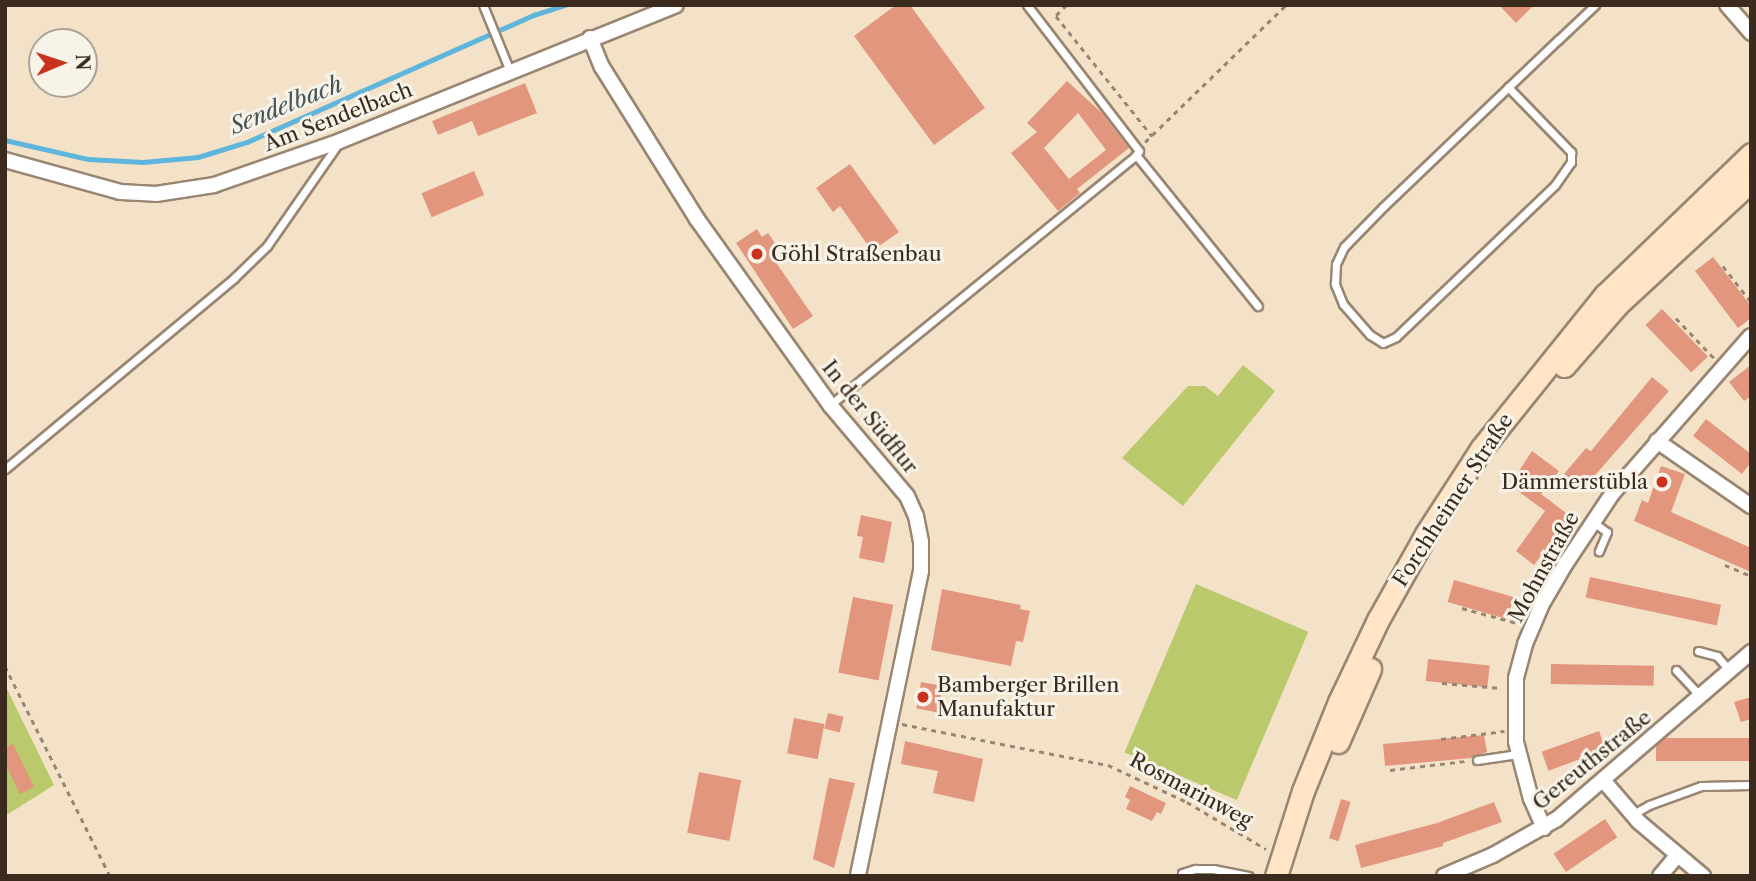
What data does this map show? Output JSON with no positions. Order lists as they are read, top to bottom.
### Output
{
  "streets": {
    "street": [
      "Am Sendelbach",
      "In der Südflur",
      "Forchheimer Straße",
      "Mohnstraße",
      "Gereuthstraße"
    ],
    "path": ["Rosmarinweg"]
  },
  "crossings": [
    ["Am Sendelbach", "In der Südflur"],
    ["In der Südflur", "Rosmarinweg"],
    ["Mohnstraße", "Gereuthstraße"]
  ],
  "water": ["Sendelbach"],
  "places": ["Göhl Straßenbau", "Dämmerstübla", "Bamberger Brillen Manufaktur"],
  "north": "right"
}
